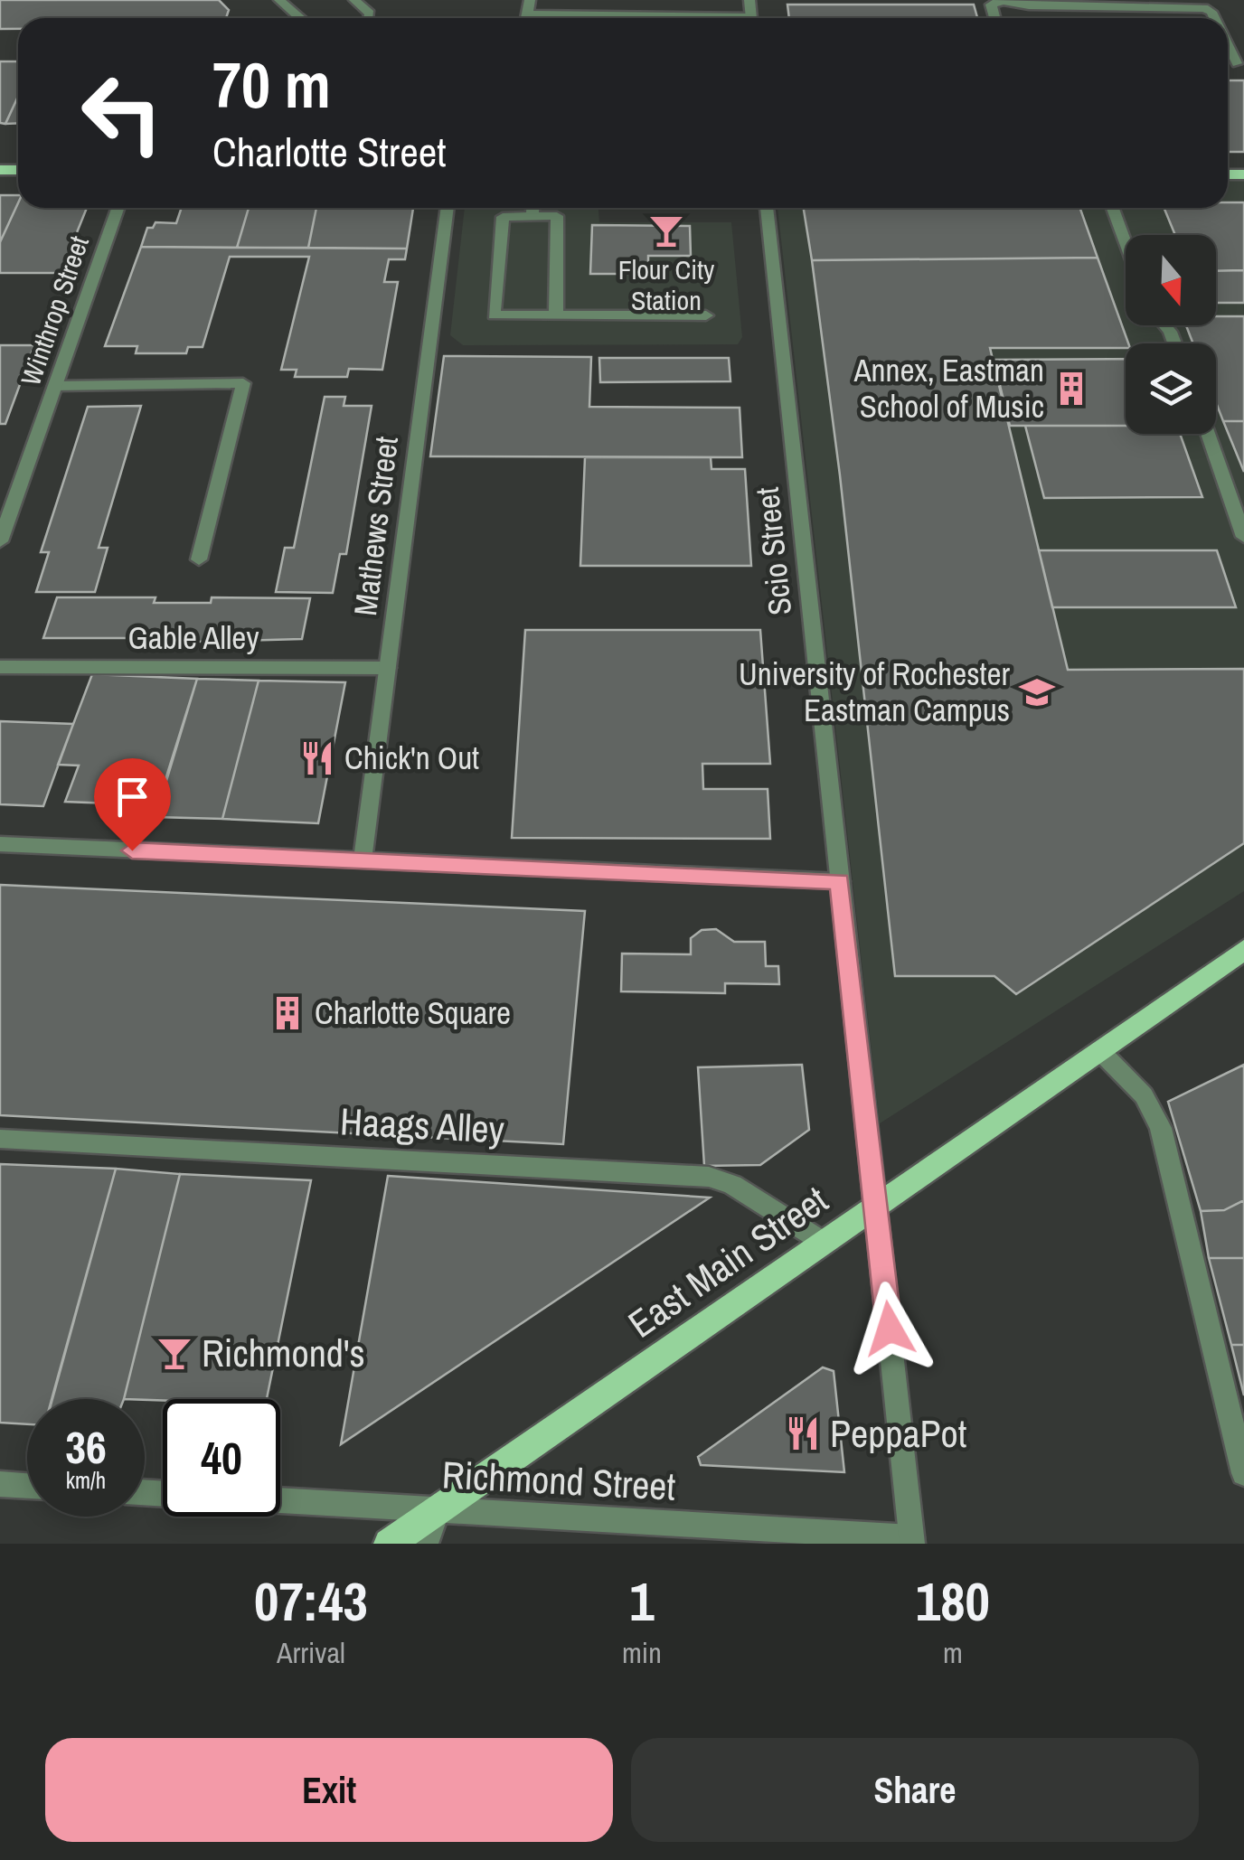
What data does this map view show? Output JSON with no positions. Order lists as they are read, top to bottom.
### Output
{
  "streets": {
    "main road": ["East Main Street"],
    "street": [
      "Winthrop Street",
      "Mathews Street",
      "Scio Street",
      "Gable Alley",
      "Haags Alley",
      "Richmond Street"
    ]
  },
  "crossings": [
    ["Mathews Street", "Gable Alley"],
    ["Scio Street", "East Main Street"],
    ["Scio Street", "Richmond Street"],
    ["Haags Alley", "East Main Street"],
    ["East Main Street", "Richmond Street"]
  ],
  "places": {
    "bar": ["Flour City Station", "Richmond's"],
    "building": ["Annex, Eastman School of Music", "Charlotte Square"],
    "school or university": ["University of Rochester Eastman Campus"],
    "restaurant": ["Chick'n Out", "PeppaPot"]
  },
  "north": "bottom",
  "page": {
    "turn": ["70 m", "Charlotte Street"],
    "speed": "36 km/h",
    "limit": "40",
    "eta": [
      "07:43",
      "Arrival",
      "1",
      "min",
      "180",
      "m"
    ],
    "buttons": ["Exit", "Share"]
  }
}
